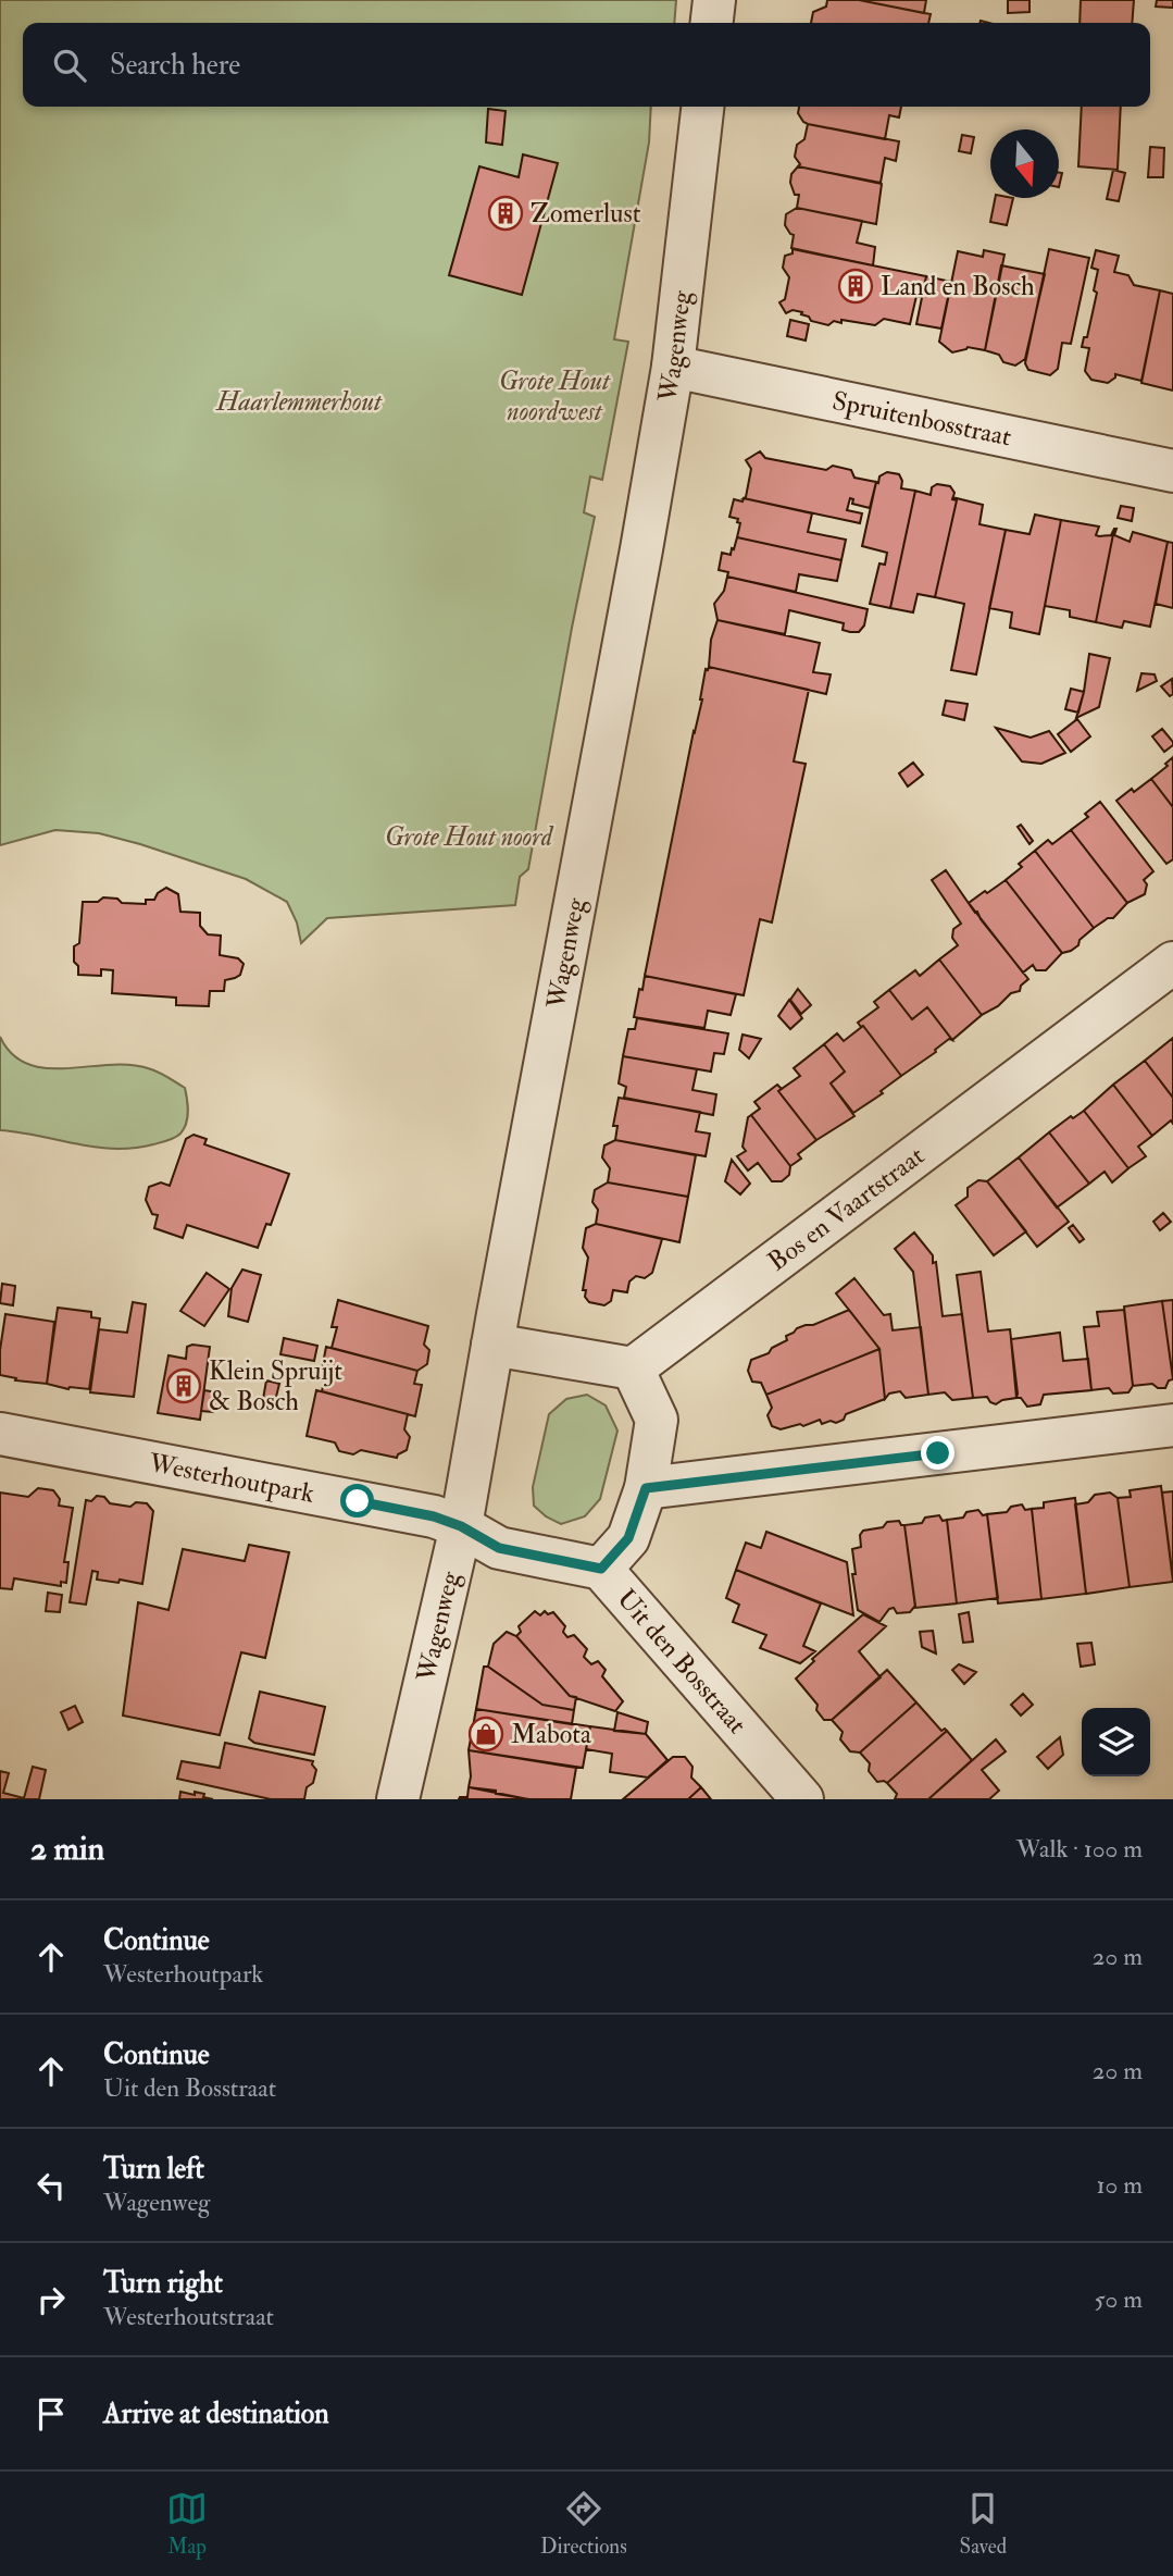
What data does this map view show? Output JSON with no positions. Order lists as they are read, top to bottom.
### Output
{
  "streets": {
    "street": [
      "Wagenweg",
      "Spruitenbosstraat",
      "Bos en Vaartstraat",
      "Westerhoutpark",
      "Uit den Bosstraat"
    ]
  },
  "crossings": [
    ["Wagenweg", "Spruitenbosstraat"],
    ["Wagenweg", "Bos en Vaartstraat"],
    ["Wagenweg", "Westerhoutpark"],
    ["Wagenweg", "Uit den Bosstraat"],
    ["Bos en Vaartstraat", "Westerhoutpark"],
    ["Bos en Vaartstraat", "Uit den Bosstraat"],
    ["Westerhoutpark", "Uit den Bosstraat"]
  ],
  "parks": ["Grote Hout noordwest", "Haarlemmerhout", "Grote Hout noord"],
  "places": {
    "building": ["Zomerlust", "Land en Bosch", "Klein Spruijt & Bosch"],
    "shop": ["Mabota"]
  },
  "north": "bottom",
  "page": {
    "search": "Search here",
    "heading": ["2 min", "Walk · 100 m"],
    "list": [
      ["Continue", "Westerhoutpark", "20 m"],
      ["Continue", "Uit den Bosstraat", "20 m"],
      ["Turn left", "Wagenweg", "10 m"],
      ["Turn right", "Westerhoutstraat", "50 m"],
      "Arrive at destination"
    ],
    "nav": ["Map", "Directions", "Saved"]
  }
}
